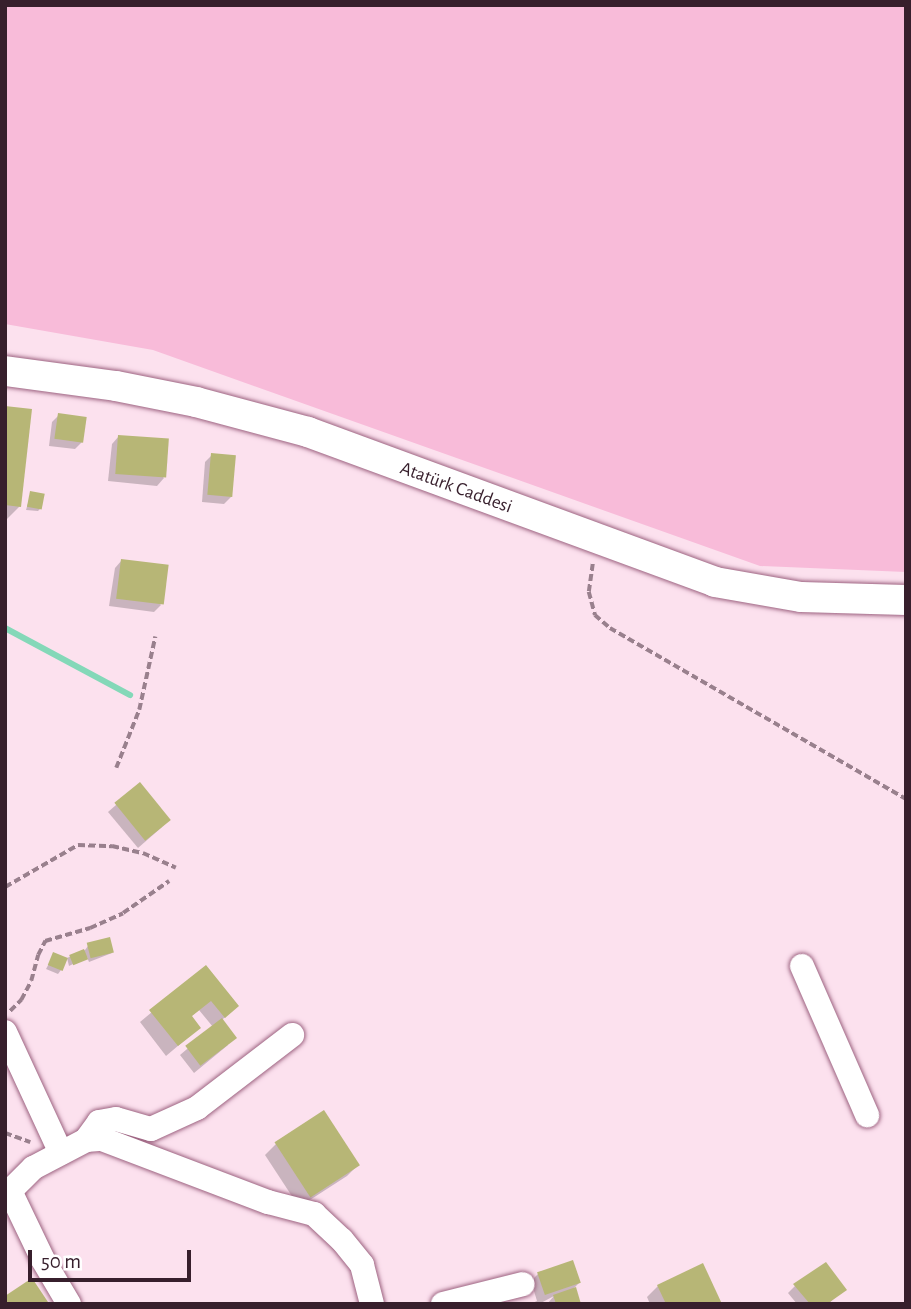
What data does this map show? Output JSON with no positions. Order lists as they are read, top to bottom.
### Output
{
  "streets": {
    "street": ["Atatürk Caddesi"]
  },
  "scale_bar": "50 m"
}
